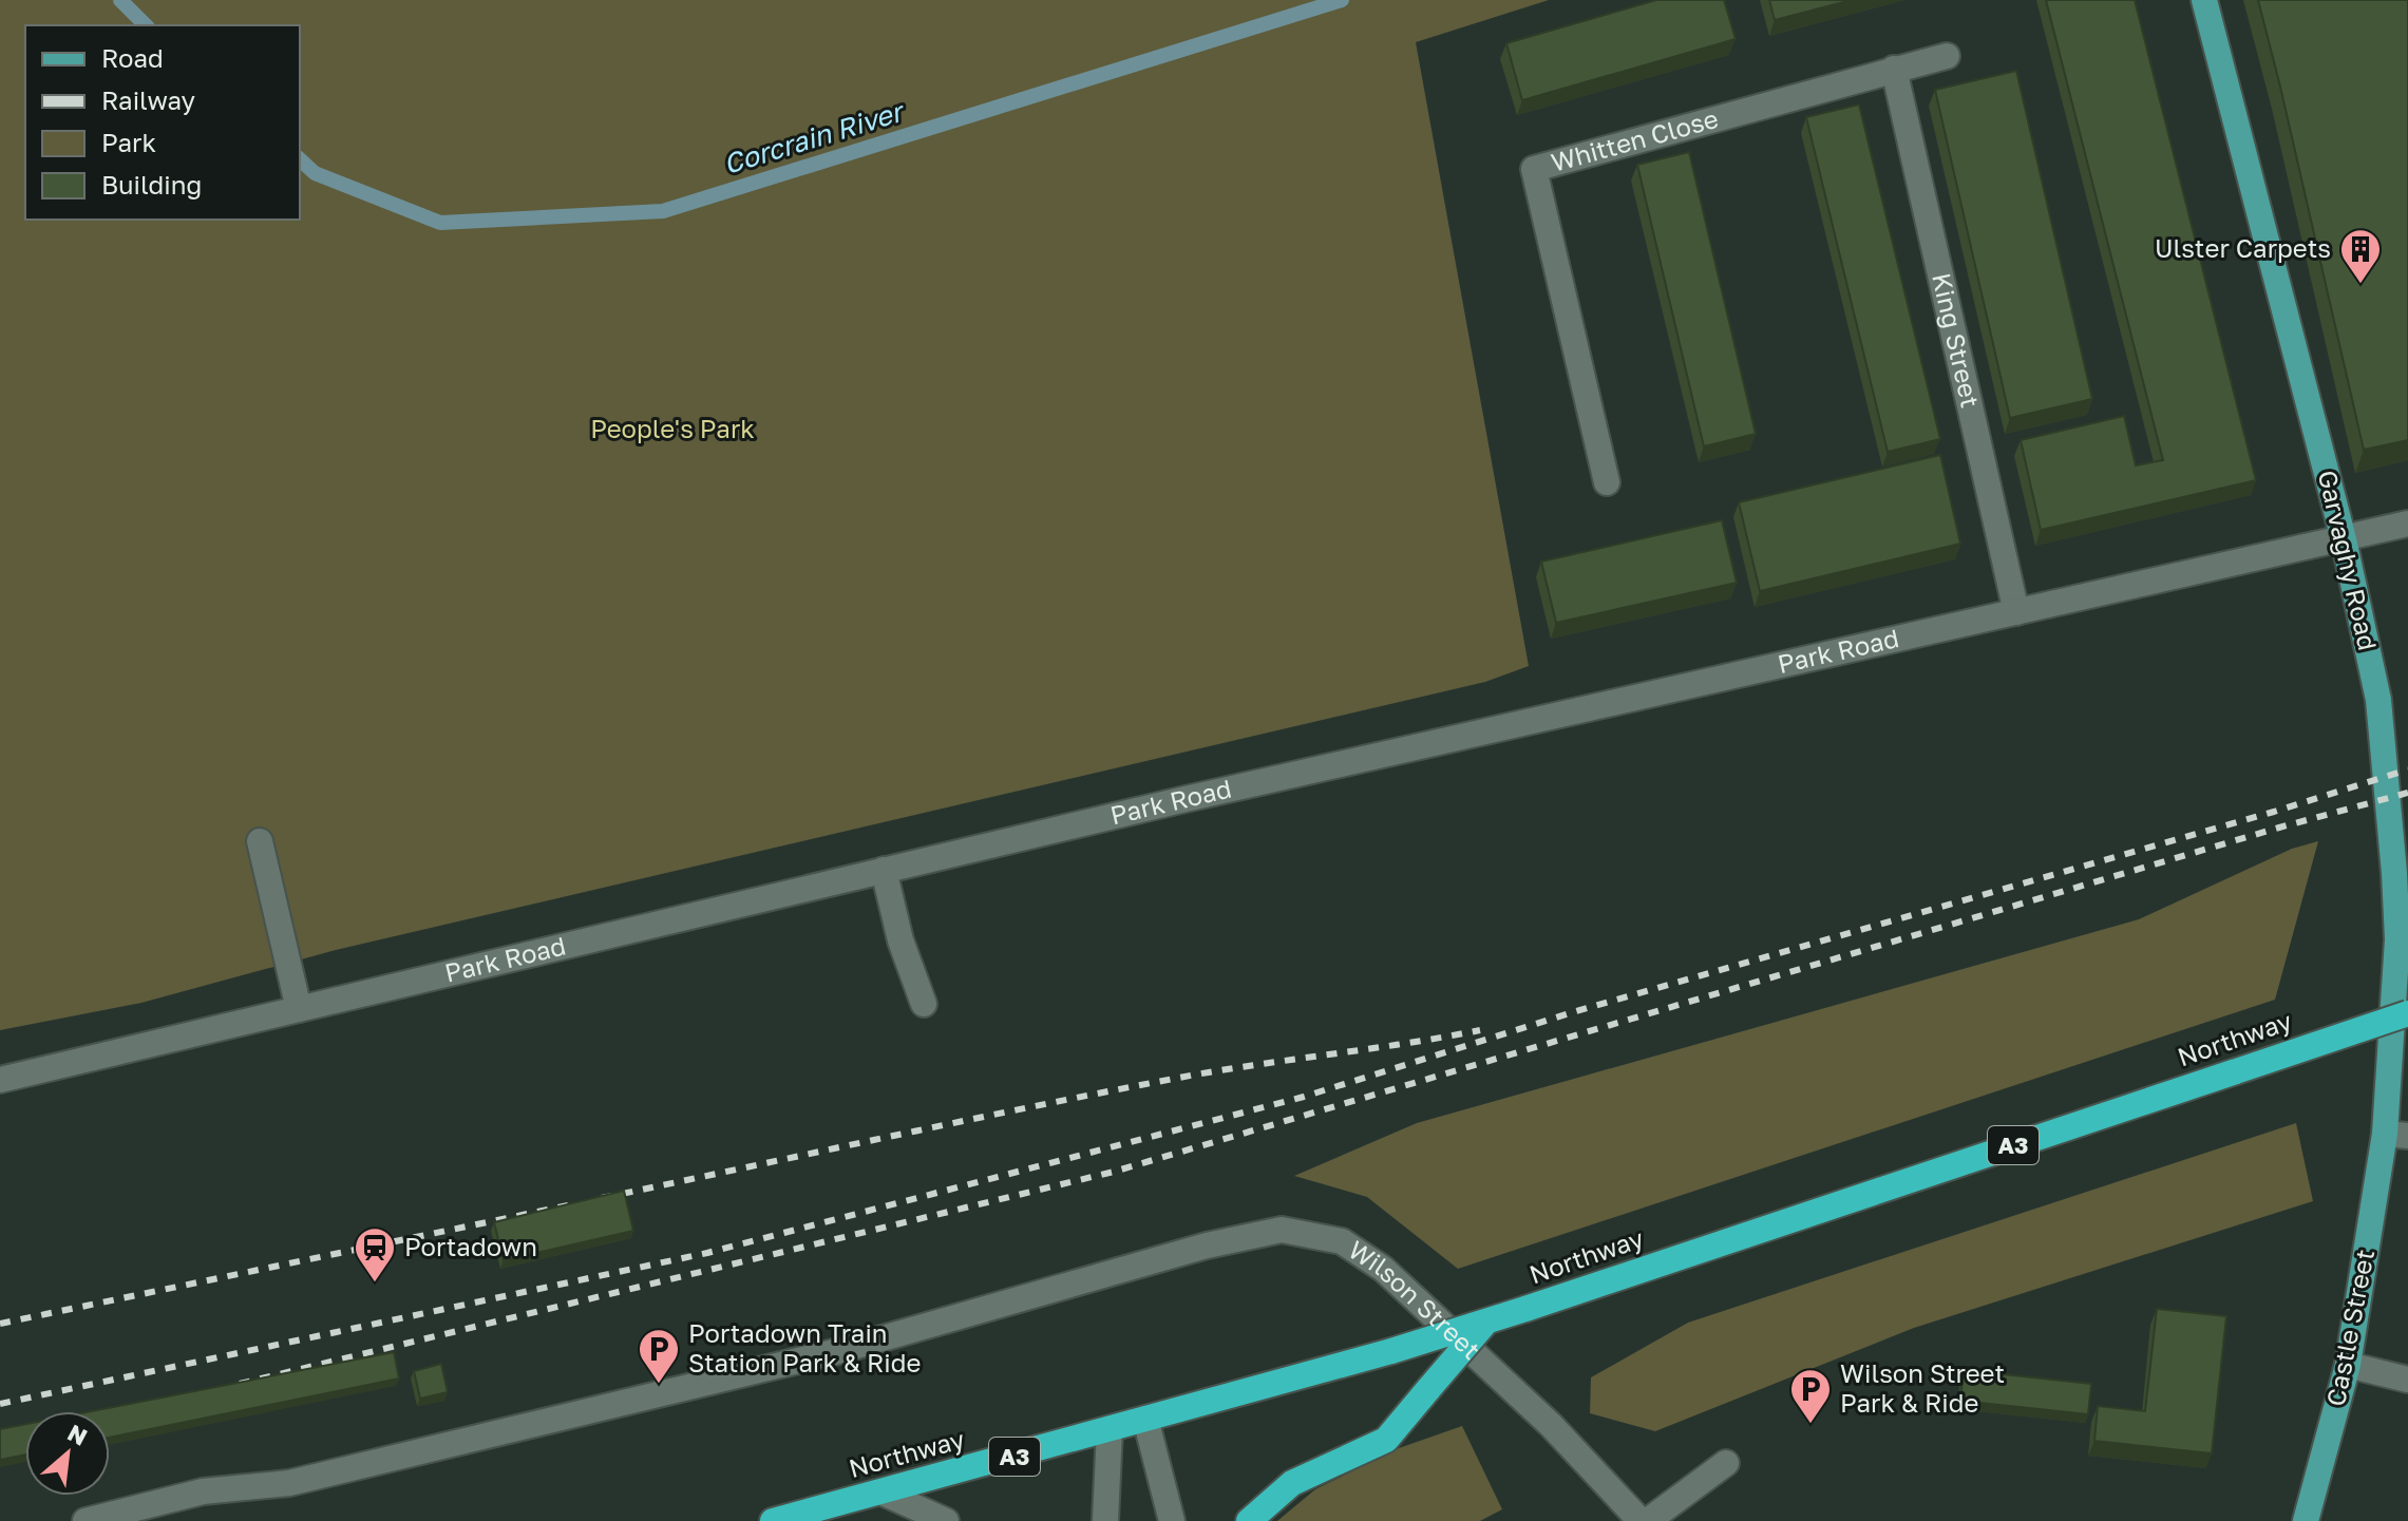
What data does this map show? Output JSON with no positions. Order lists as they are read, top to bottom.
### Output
{
  "streets": {
    "highway": ["Northway", "A3"],
    "main road": ["Garvaghy Road", "Castle Street"],
    "street": [
      "Whitten Close",
      "King Street",
      "Park Road",
      "Wilson Street"
    ]
  },
  "crossings": [
    ["Whitten Close", "King Street"],
    ["King Street", "Park Road"],
    ["Garvaghy Road", "Park Road"],
    ["Garvaghy Road", "Castle Street"]
  ],
  "water": ["Corcrain River"],
  "parks": ["People's Park"],
  "places": {
    "building": ["Ulster Carpets"],
    "station": ["Portadown"],
    "parking": ["Portadown Train Station Park & Ride", "Wilson Street Park & Ride"]
  },
  "legend": [
    "Road",
    "Railway",
    "Park",
    "Building"
  ],
  "north": "top right"
}
